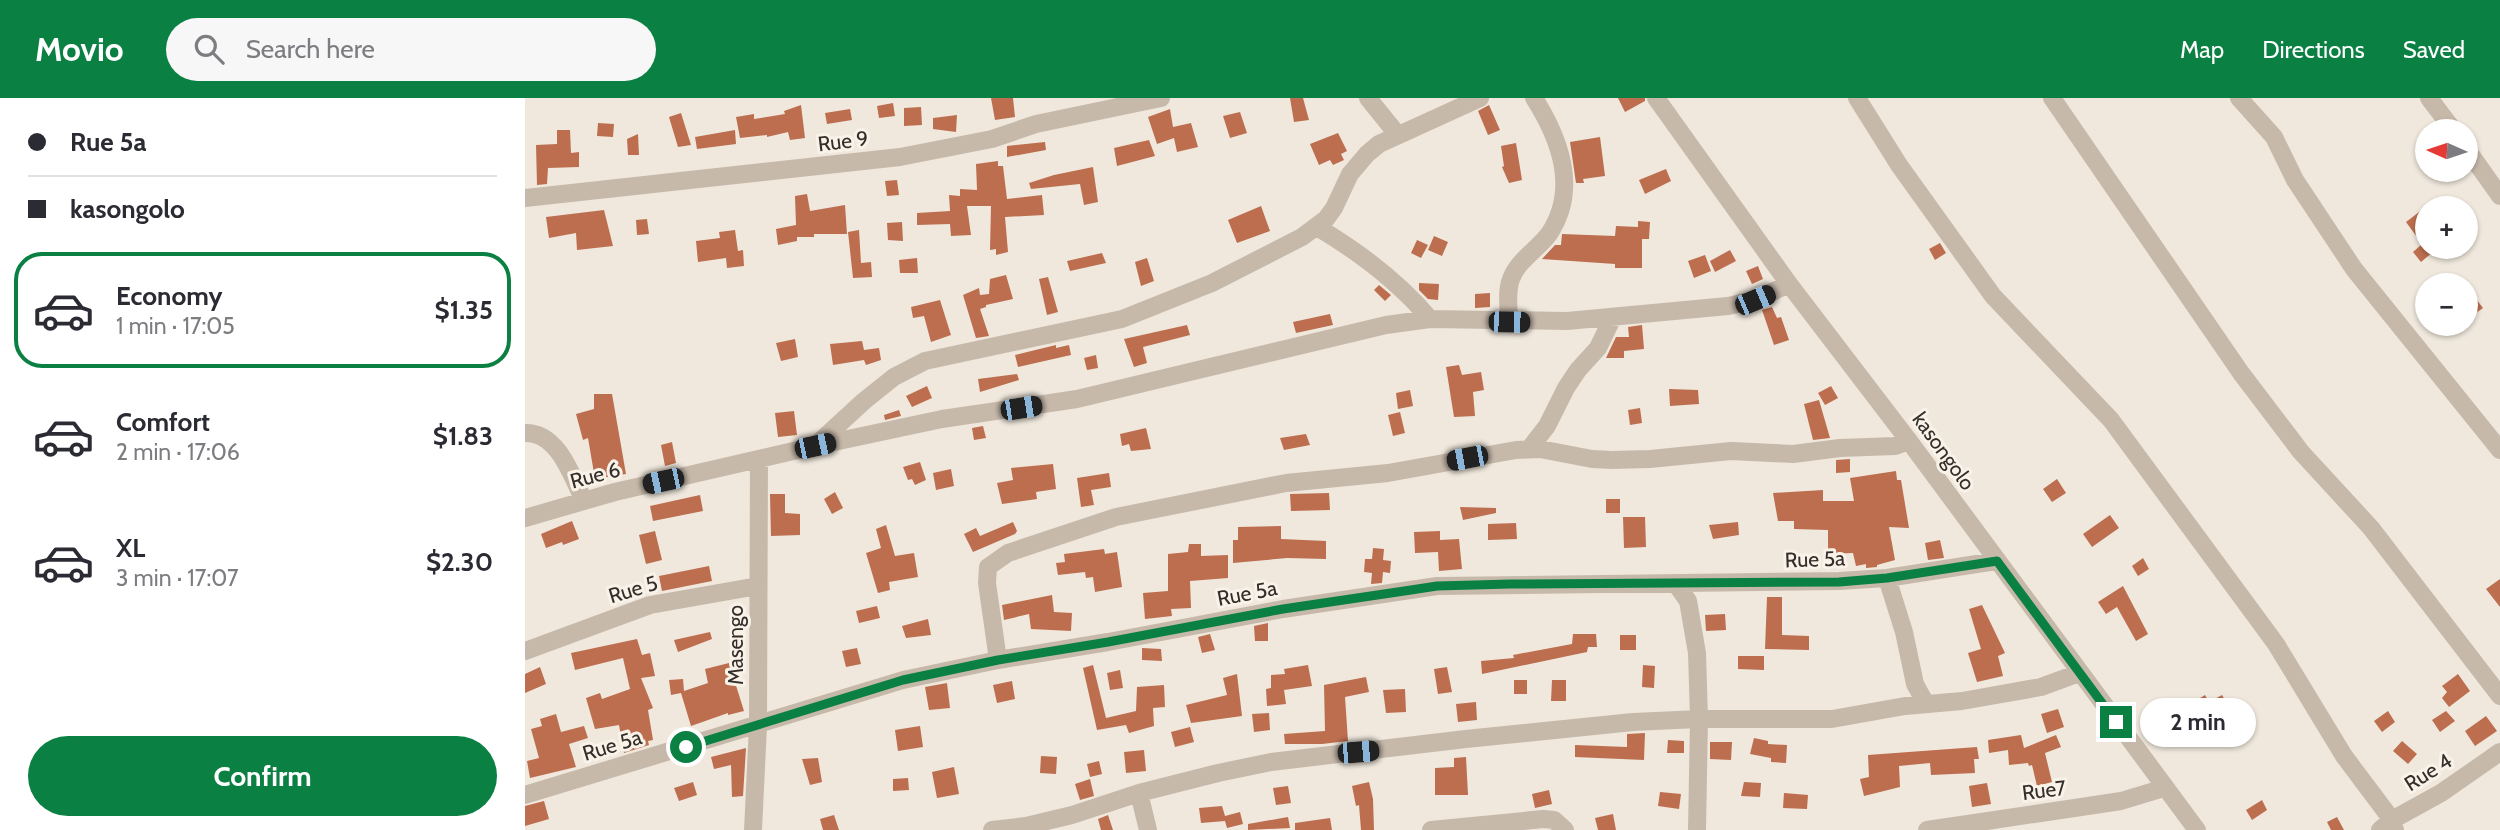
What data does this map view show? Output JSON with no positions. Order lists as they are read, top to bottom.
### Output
{
  "streets": {
    "street": [
      "Rue 9",
      "kasongolo",
      "Rue 6",
      "Rue 5a",
      "Rue 5",
      "Masengo",
      "Rue 4",
      "Rue7"
    ]
  },
  "crossings": [
    ["kasongolo", "Rue 6"],
    ["kasongolo", "Rue 5a"],
    ["kasongolo", "Rue7"],
    ["Rue 6", "Masengo"],
    ["Rue 5a", "Masengo"],
    ["Rue 5", "Masengo"]
  ],
  "north": "left",
  "page": {
    "header": "Movio",
    "search": "Search here",
    "nav": ["Map", "Directions", "Saved"],
    "banner": ["Rue 5a", "kasongolo"],
    "map_buttons": ["+", "−"],
    "list": [
      {
        "name": "Economy",
        "note": "1 min · 17:05",
        "value": "$1.35"
      },
      {
        "name": "Comfort",
        "note": "2 min · 17:06",
        "value": "$1.83"
      },
      {
        "name": "XL",
        "note": "3 min · 17:07",
        "value": "$2.30"
      }
    ],
    "bubble": "2 min",
    "buttons": "Confirm"
  }
}
